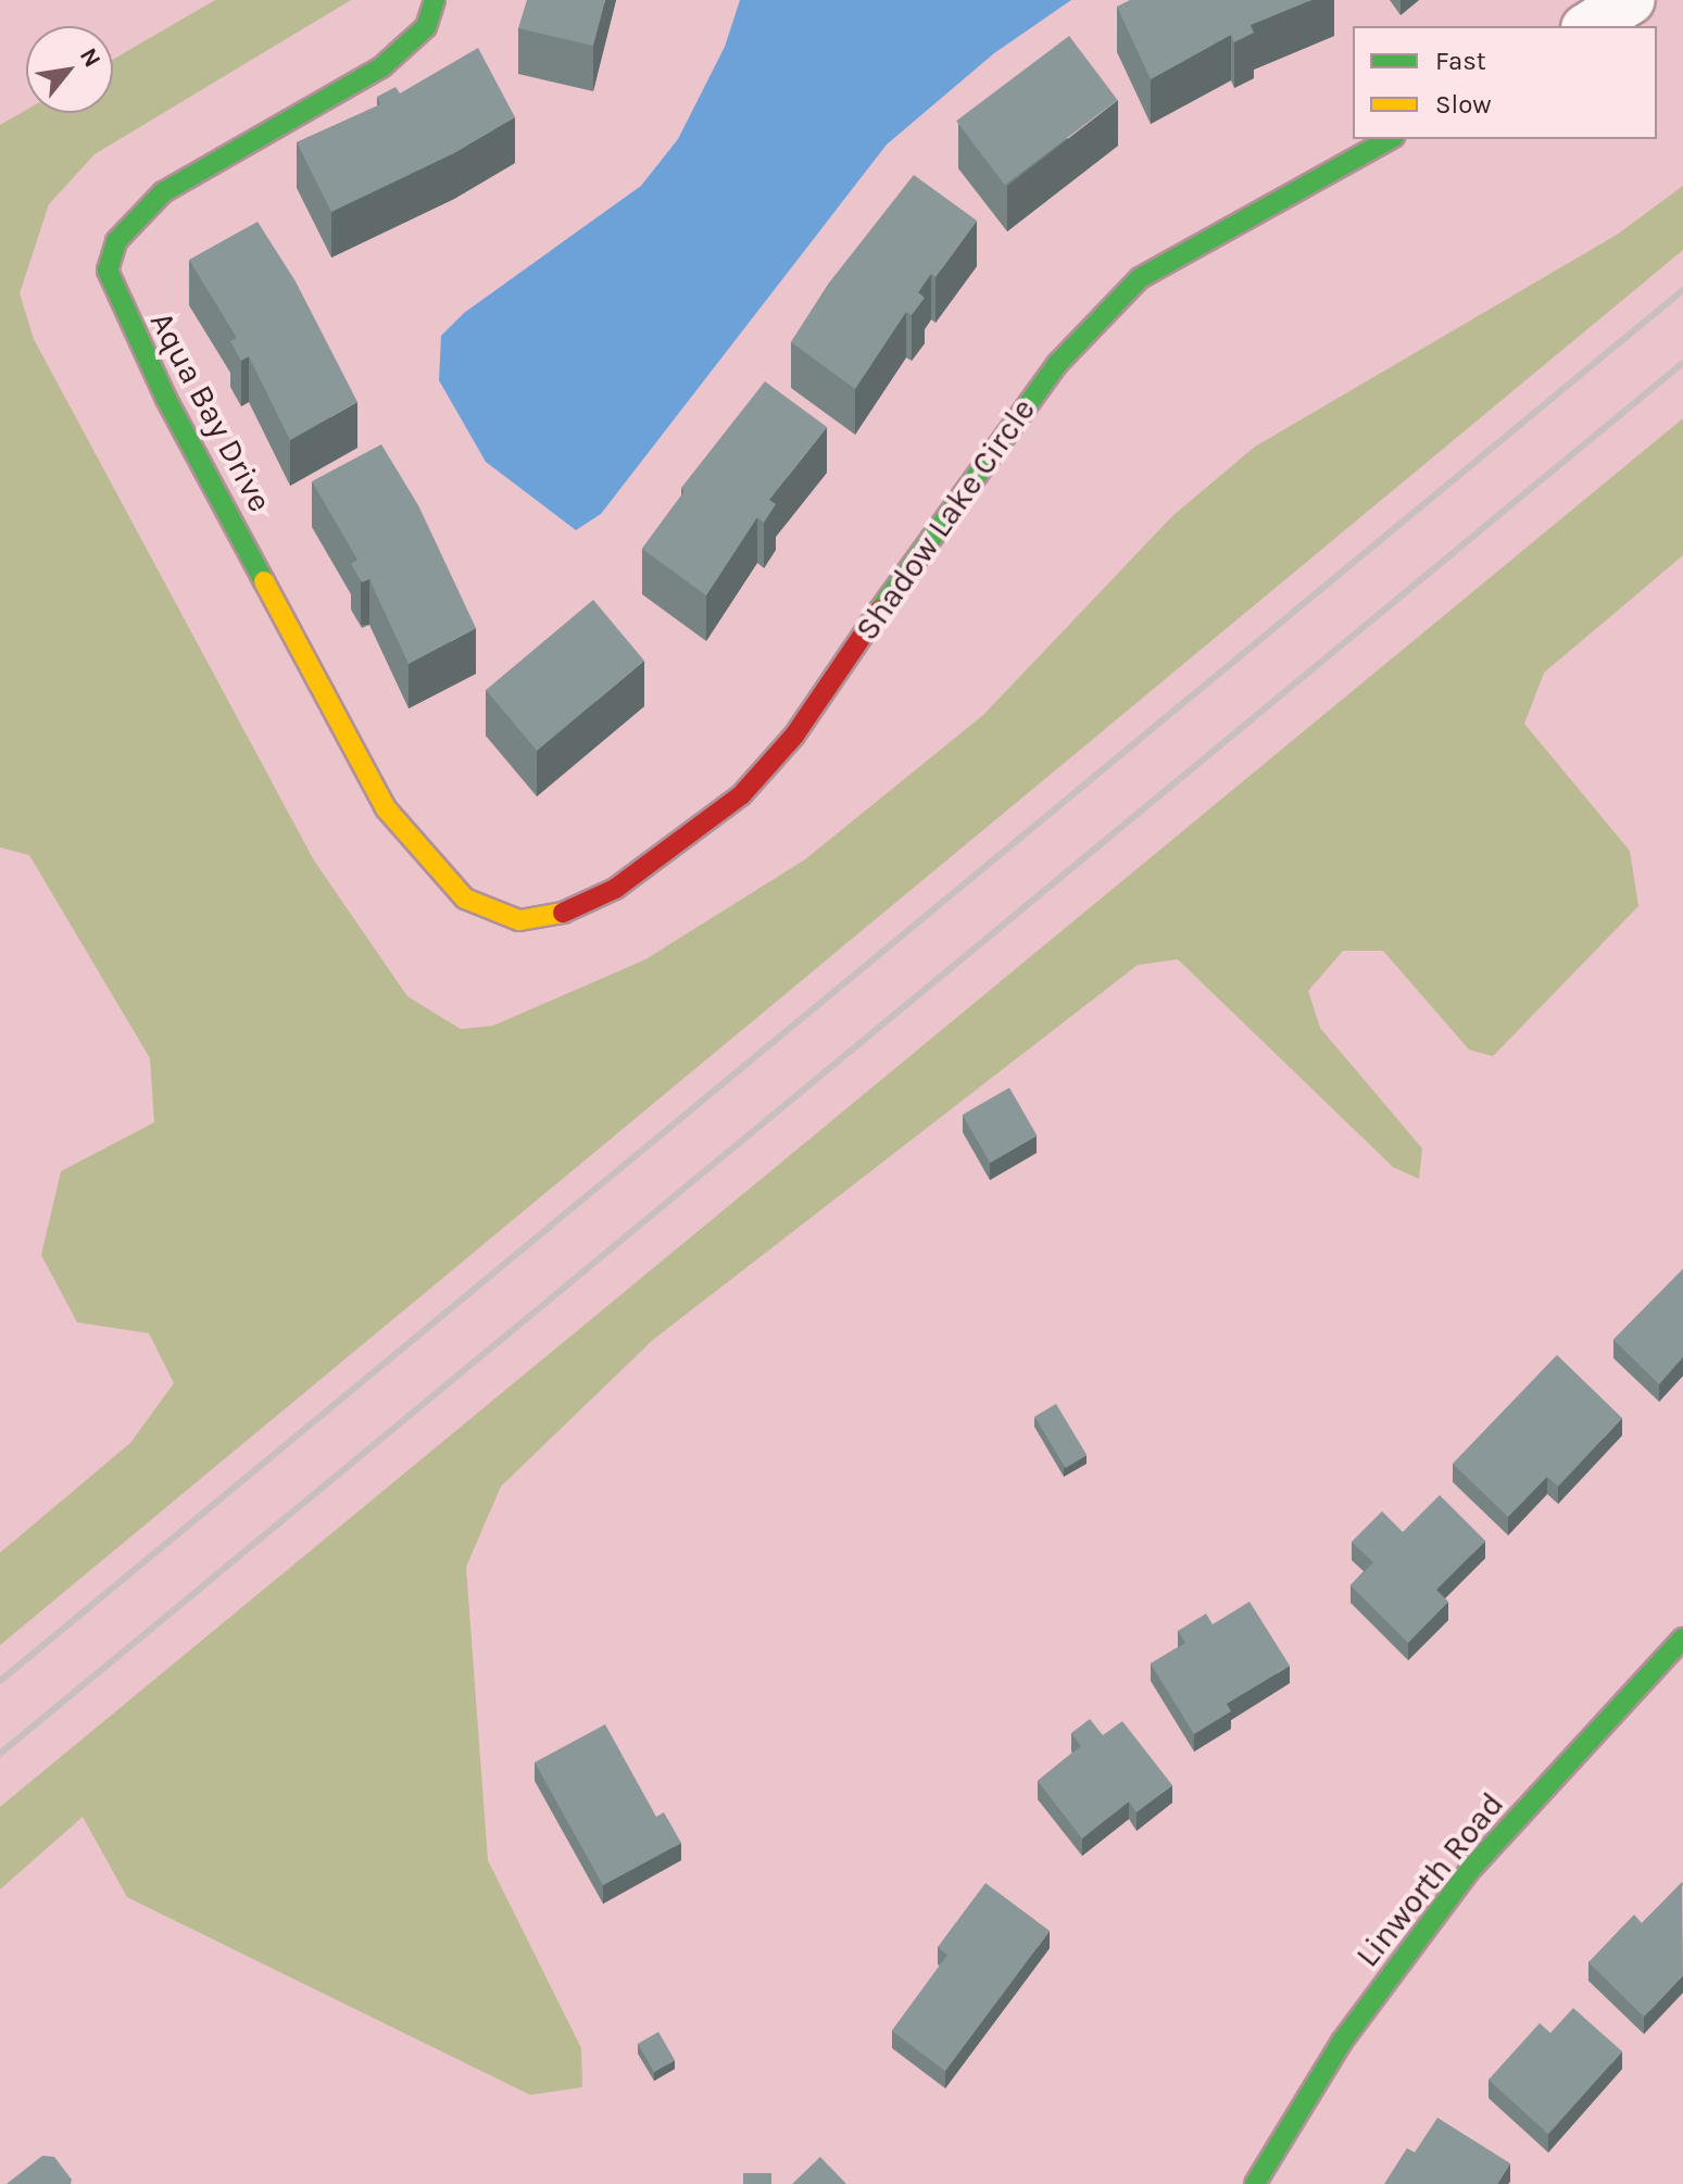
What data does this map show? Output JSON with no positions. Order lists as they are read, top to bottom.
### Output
{
  "streets": {
    "street": ["Aqua Bay Drive", "Shadow Lake Circle", "Linworth Road"]
  },
  "crossings": [
    ["Aqua Bay Drive", "Shadow Lake Circle"]
  ],
  "legend": ["Fast", "Slow"],
  "north": "top right"
}
